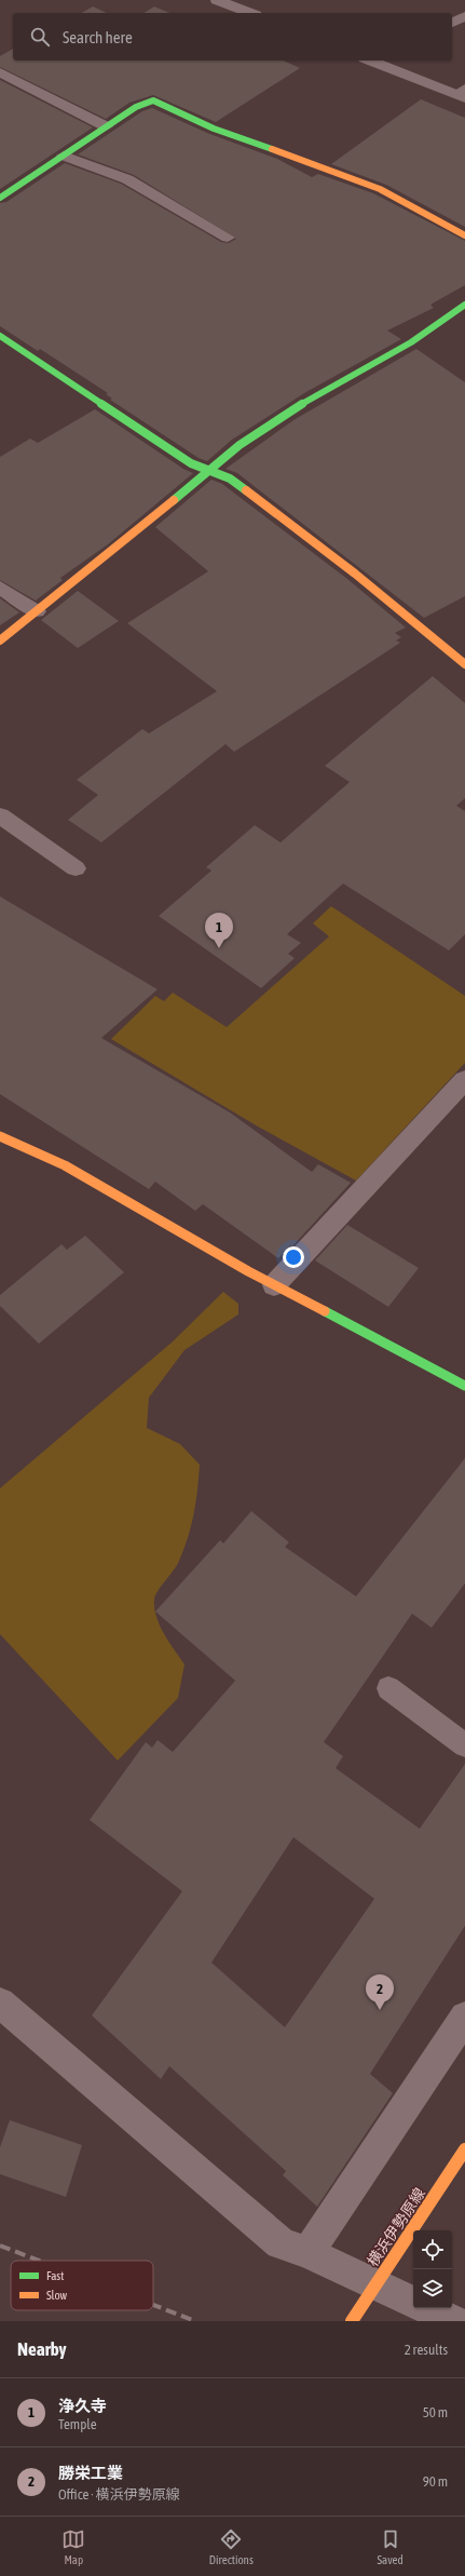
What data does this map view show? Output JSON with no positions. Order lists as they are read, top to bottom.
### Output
{
  "streets": {
    "street": ["横浜伊勢原線"]
  },
  "legend": ["Fast", "Slow"],
  "page": {
    "search": "Search here",
    "pins": ["1", "2"],
    "heading": ["Nearby", "2 results"],
    "list": [
      {
        "mark": "1",
        "name": "浄久寺",
        "note": "Temple",
        "value": "50 m"
      },
      {
        "mark": "2",
        "name": "勝栄工業",
        "note": "Office · 横浜伊勢原線",
        "value": "90 m"
      }
    ],
    "nav": ["Map", "Directions", "Saved"]
  }
}
